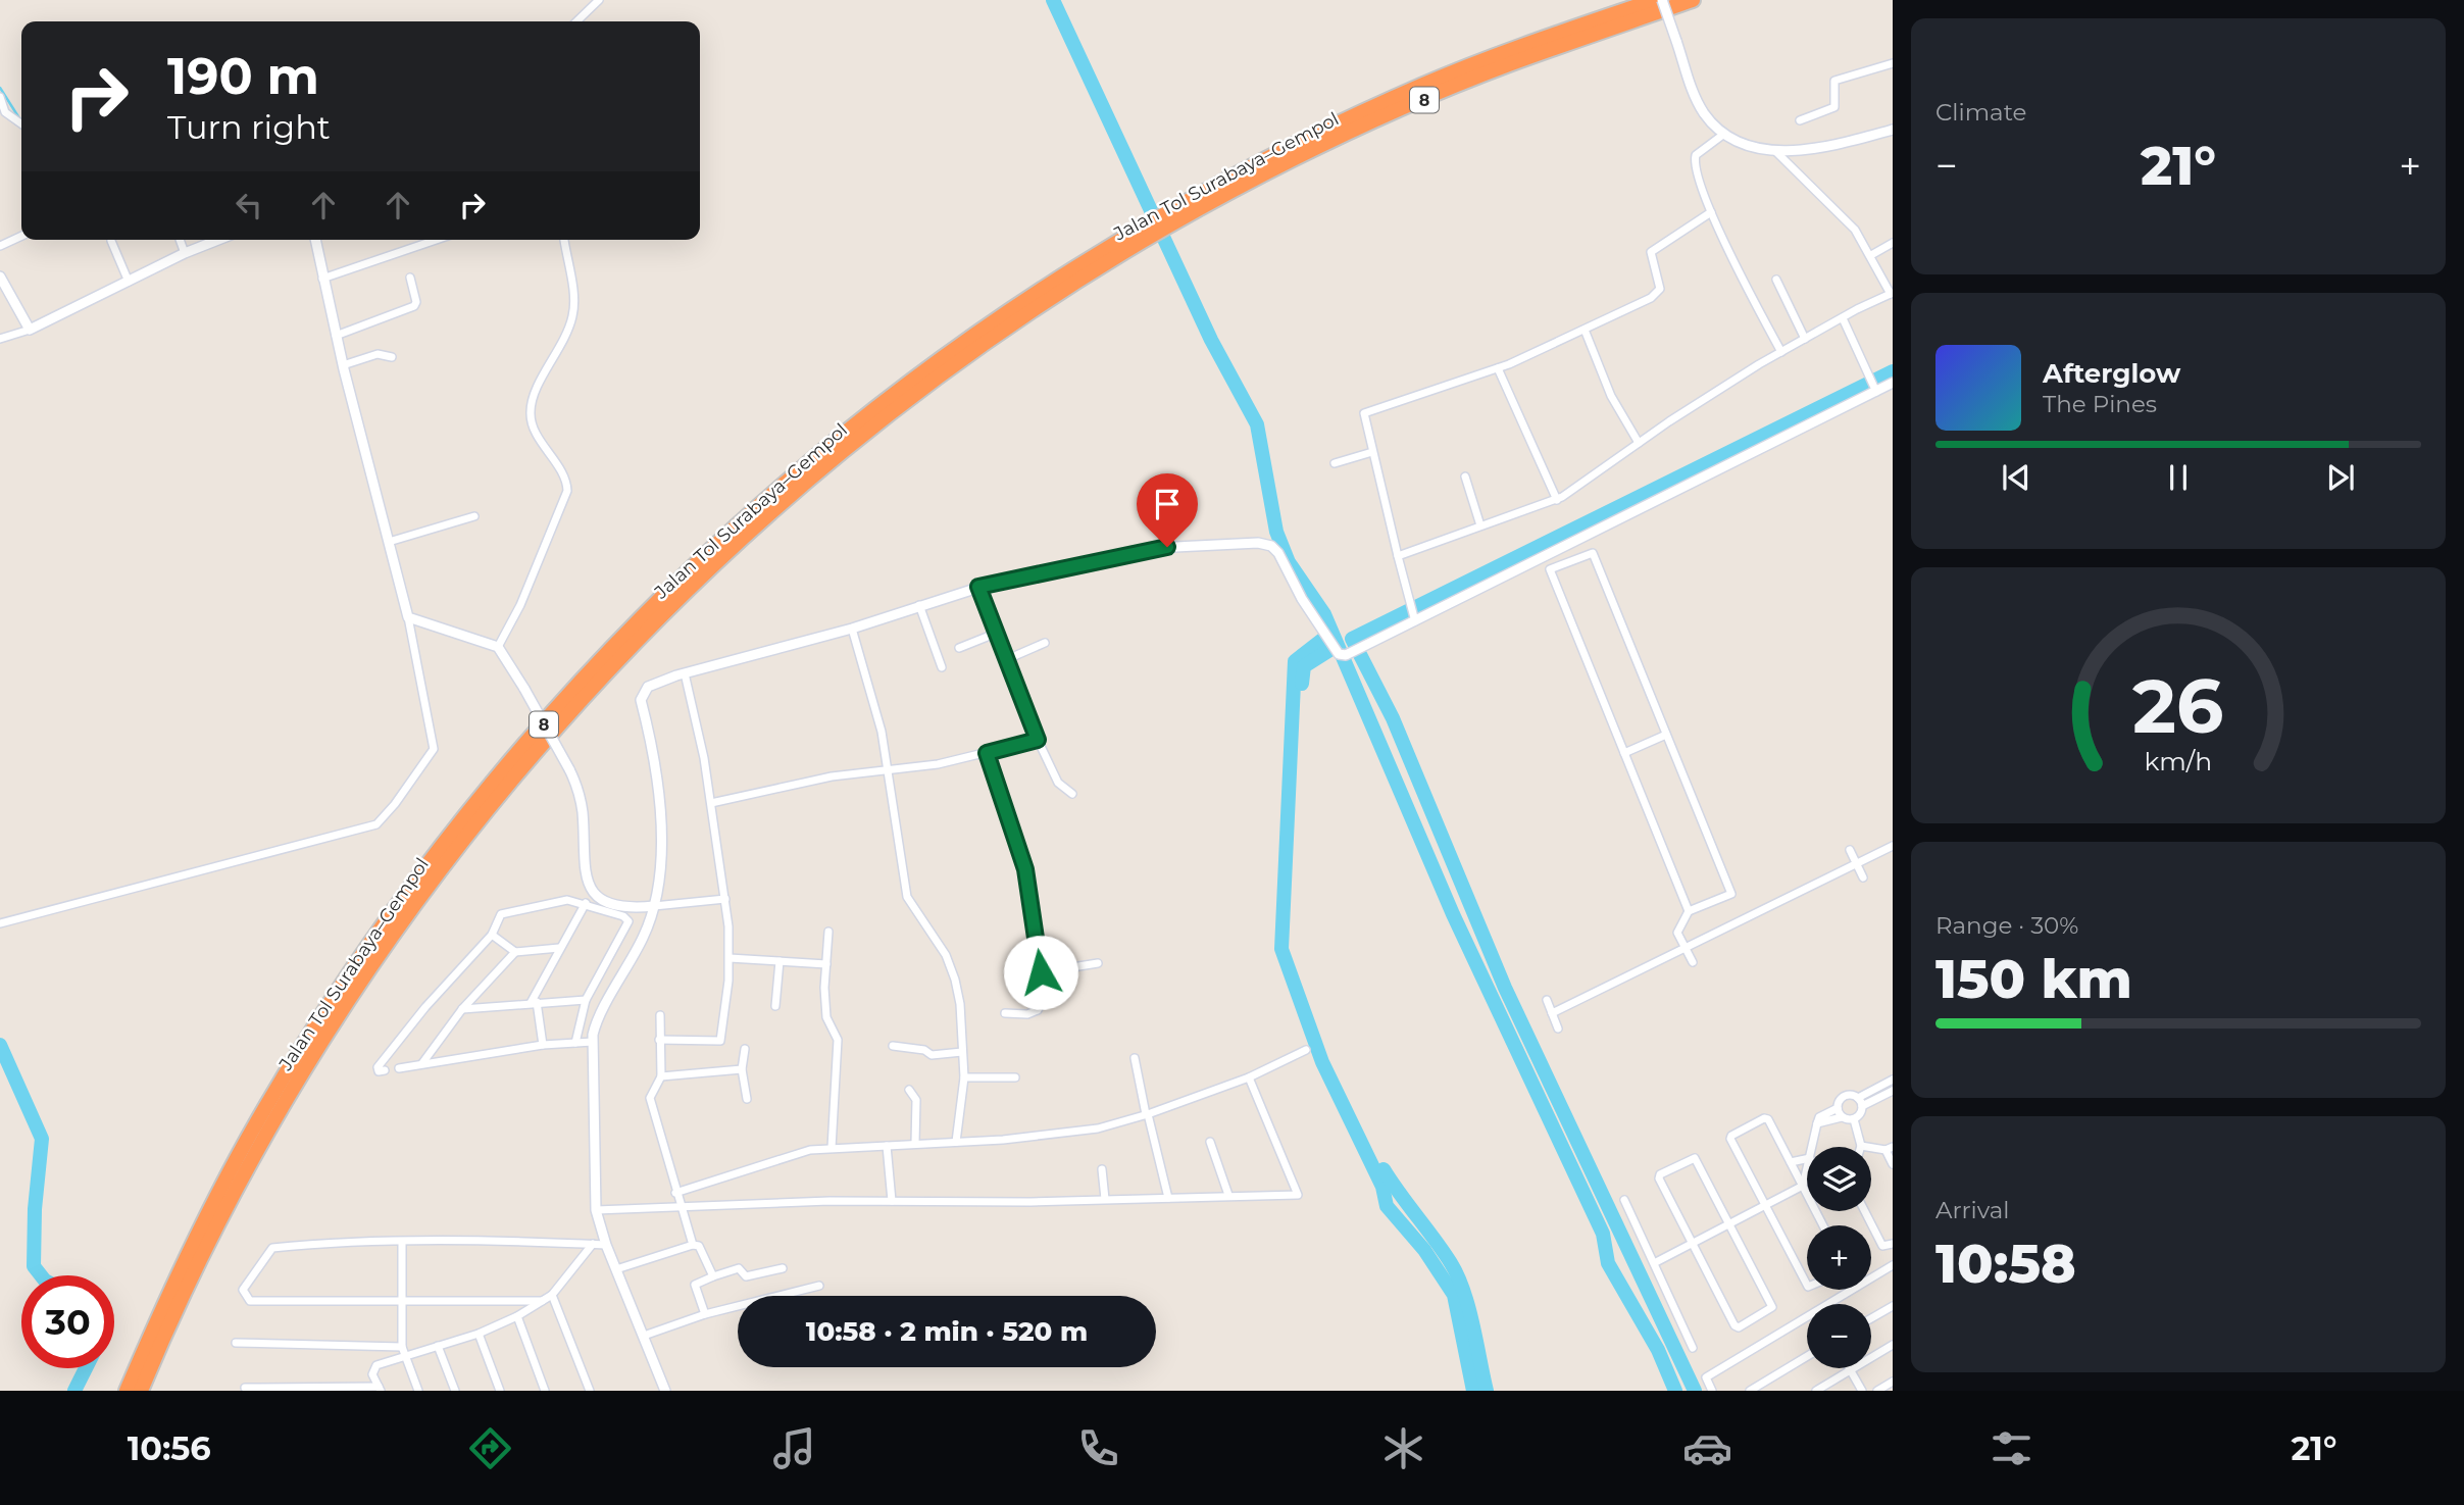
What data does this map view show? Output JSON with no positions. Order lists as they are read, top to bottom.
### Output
{
  "streets": {
    "highway": ["8", "Jalan Tol Surabaya–Gempol"]
  },
  "page": {
    "tile": [
      "Climate",
      ["Range · 30%", "150 km"],
      ["Arrival", "10:58"]
    ],
    "turn": ["190 m", "Turn right"],
    "heat": ["−", "21°", "+"],
    "song": ["Afterglow", "The Pines"],
    "map_buttons": ["+", "−"],
    "limit": "30",
    "trip": "10:58 · 2 min · 520 m",
    "tabs": ["10:56", "21°"],
    "gauge": ["26", "km/h"]
  }
}
